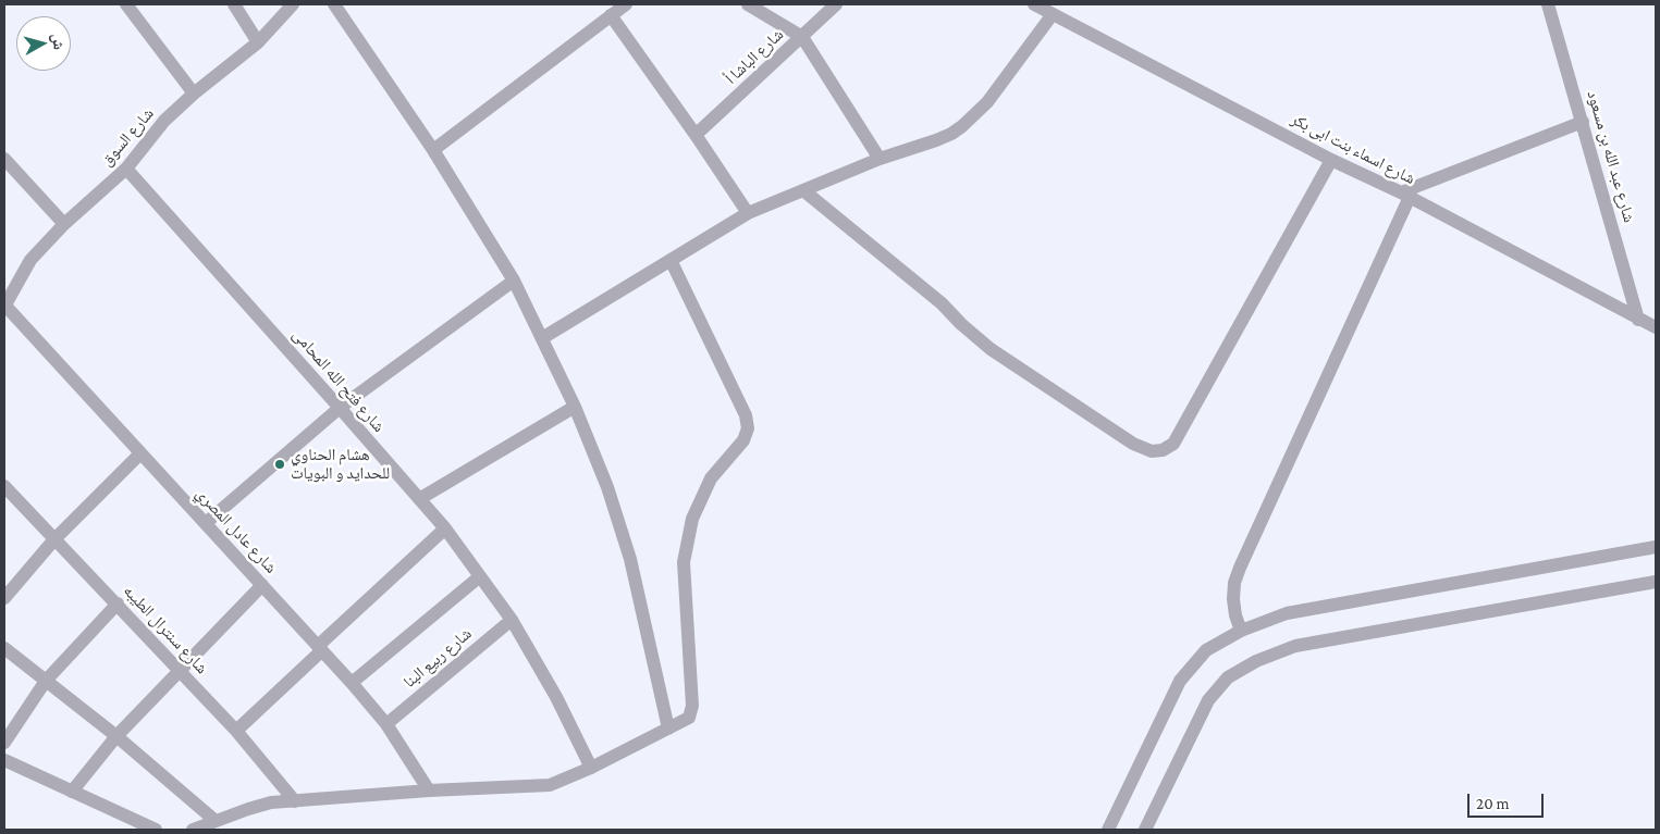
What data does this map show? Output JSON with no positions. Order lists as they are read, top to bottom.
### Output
{
  "streets": {
    "street": [
      "شارع الباشا أ",
      "شارع السوق",
      "شارع اسماء بنت ابى بكر",
      "شارع عبد الله بن مسعود",
      "شارع فتح الله المحامى",
      "شارع عادل المصري",
      "شارع سنترال الطيبه",
      "شارع ربيع البنا"
    ]
  },
  "crossings": [
    ["شارع السوق", "شارع فتح الله المحامى"],
    ["شارع السوق", "شارع عادل المصري"],
    ["شارع اسماء بنت ابى بكر", "شارع عبد الله بن مسعود"],
    ["شارع فتح الله المحامى", "شارع ربيع البنا"],
    ["شارع عادل المصري", "شارع ربيع البنا"]
  ],
  "places": ["هشام الحناوي للحدايد و البويات"],
  "scale_bar": "20 m",
  "north": "right"
}
